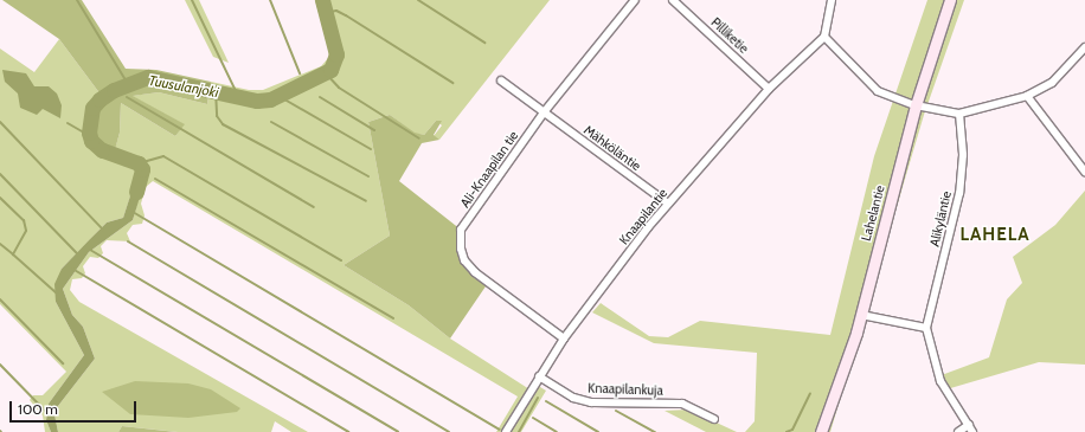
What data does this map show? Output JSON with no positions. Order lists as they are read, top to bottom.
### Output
{
  "streets": {
    "main road": ["Lahelantie"],
    "street": [
      "Pilliketie",
      "Mähköläntie",
      "Ali-Knaapilan tie",
      "Knaapilantie",
      "Alikyläntie",
      "Knaapilankuja"
    ]
  },
  "crossings": [
    ["Pilliketie", "Knaapilantie"],
    ["Mähköläntie", "Ali-Knaapilan tie"],
    ["Mähköläntie", "Knaapilantie"],
    ["Ali-Knaapilan tie", "Knaapilantie"],
    ["Knaapilantie", "Knaapilankuja"]
  ],
  "districts": ["LAHELA"],
  "water": ["Tuusulanjoki"],
  "scale_bar": "100 m"
}
